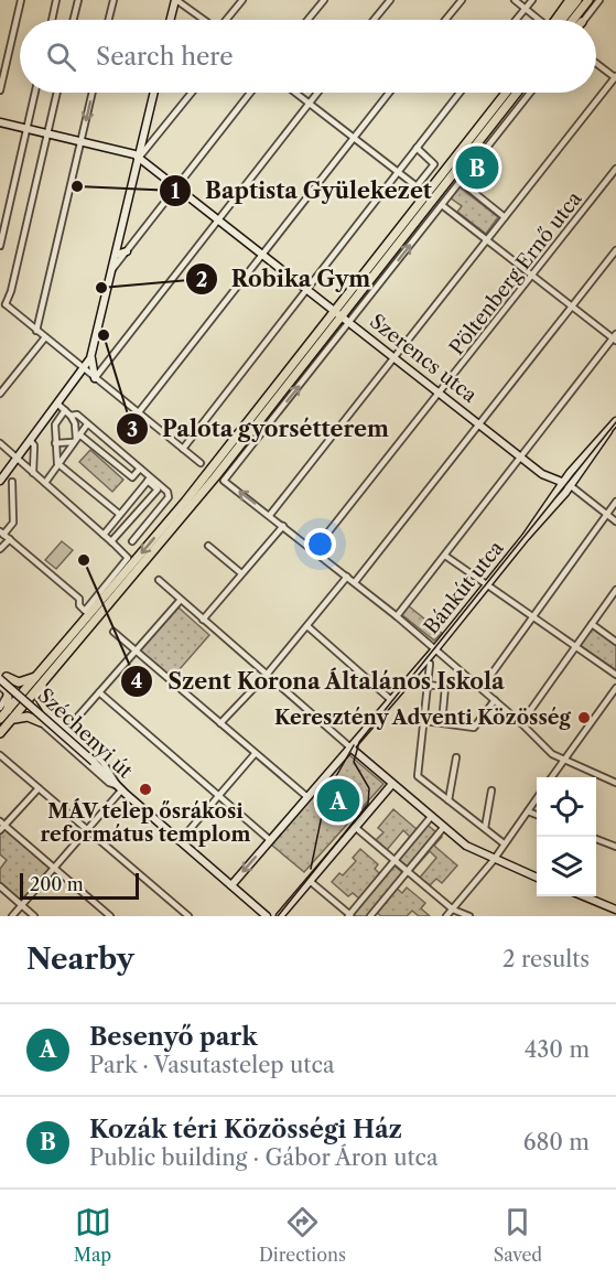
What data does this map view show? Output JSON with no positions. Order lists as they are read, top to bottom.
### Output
{
  "streets": {
    "street": [
      "Pöltenberg Ernő utca",
      "Szerencs utca",
      "Bánkút utca",
      "Széchenyi út"
    ]
  },
  "crossings": [
    ["Pöltenberg Ernő utca", "Szerencs utca"],
    ["Szerencs utca", "Bánkút utca"],
    ["Bánkút utca", "Széchenyi út"]
  ],
  "places": [
    "Baptista Gyülekezet",
    "Robika Gym",
    "Palota gyorsétterem",
    "Szent Korona Általános Iskola",
    "Keresztény Adventi Közösség",
    "MÁV telep ősrákosi református templom"
  ],
  "scale_bar": "200 m",
  "page": {
    "search": "Search here",
    "pins": ["B", "A"],
    "scale": "200 m",
    "heading": ["Nearby", "2 results"],
    "list": [
      {
        "mark": "A",
        "name": "Besenyő park",
        "note": "Park · Vasutastelep utca",
        "value": "430 m"
      },
      {
        "mark": "B",
        "name": "Kozák téri Közösségi Ház",
        "note": "Public building · Gábor Áron utca",
        "value": "680 m"
      }
    ],
    "nav": ["Map", "Directions", "Saved"]
  }
}
